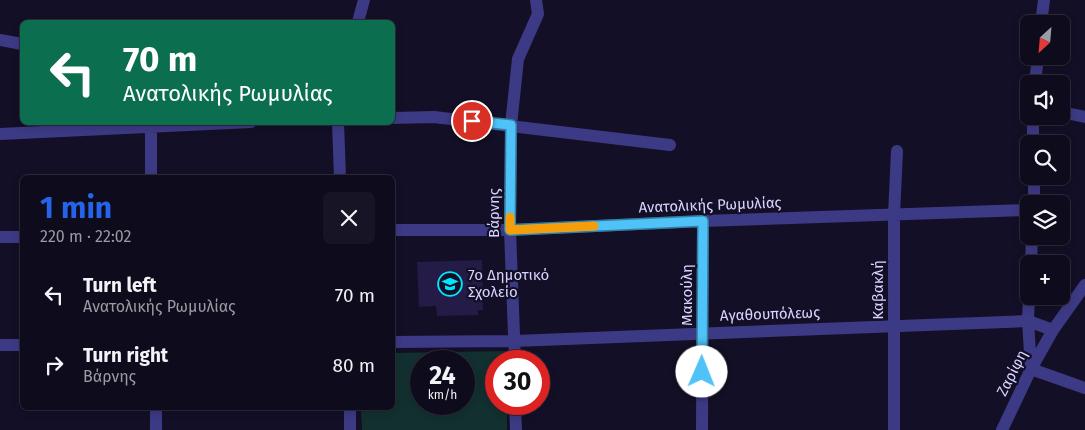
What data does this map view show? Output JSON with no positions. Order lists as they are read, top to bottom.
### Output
{
  "streets": {
    "street": [
      "Ανατολικής Ρωμυλίας",
      "Βάρνης",
      "Καβακλή",
      "Μακούλη",
      "Αγαθουπόλεως",
      "Ζαρίφη"
    ]
  },
  "crossings": [
    ["Ανατολικής Ρωμυλίας", "Βάρνης"],
    ["Ανατολικής Ρωμυλίας", "Καβακλή"],
    ["Ανατολικής Ρωμυλίας", "Μακούλη"],
    ["Βάρνης", "Αγαθουπόλεως"],
    ["Καβακλή", "Αγαθουπόλεως"],
    ["Μακούλη", "Αγαθουπόλεως"]
  ],
  "places": {
    "school or university": ["7ο Δημοτικό Σχολείο"]
  },
  "north": "bottom left",
  "page": {
    "map_buttons": "+",
    "turn": ["70 m", "Ανατολικής Ρωμυλίας"],
    "heading": ["1 min", "220 m · 22:02"],
    "list": [
      {
        "name": "Turn left",
        "note": "Ανατολικής Ρωμυλίας",
        "value": "70 m"
      },
      {
        "name": "Turn right",
        "note": "Βάρνης",
        "value": "80 m"
      }
    ],
    "speed": "24 km/h",
    "limit": "30"
  }
}
